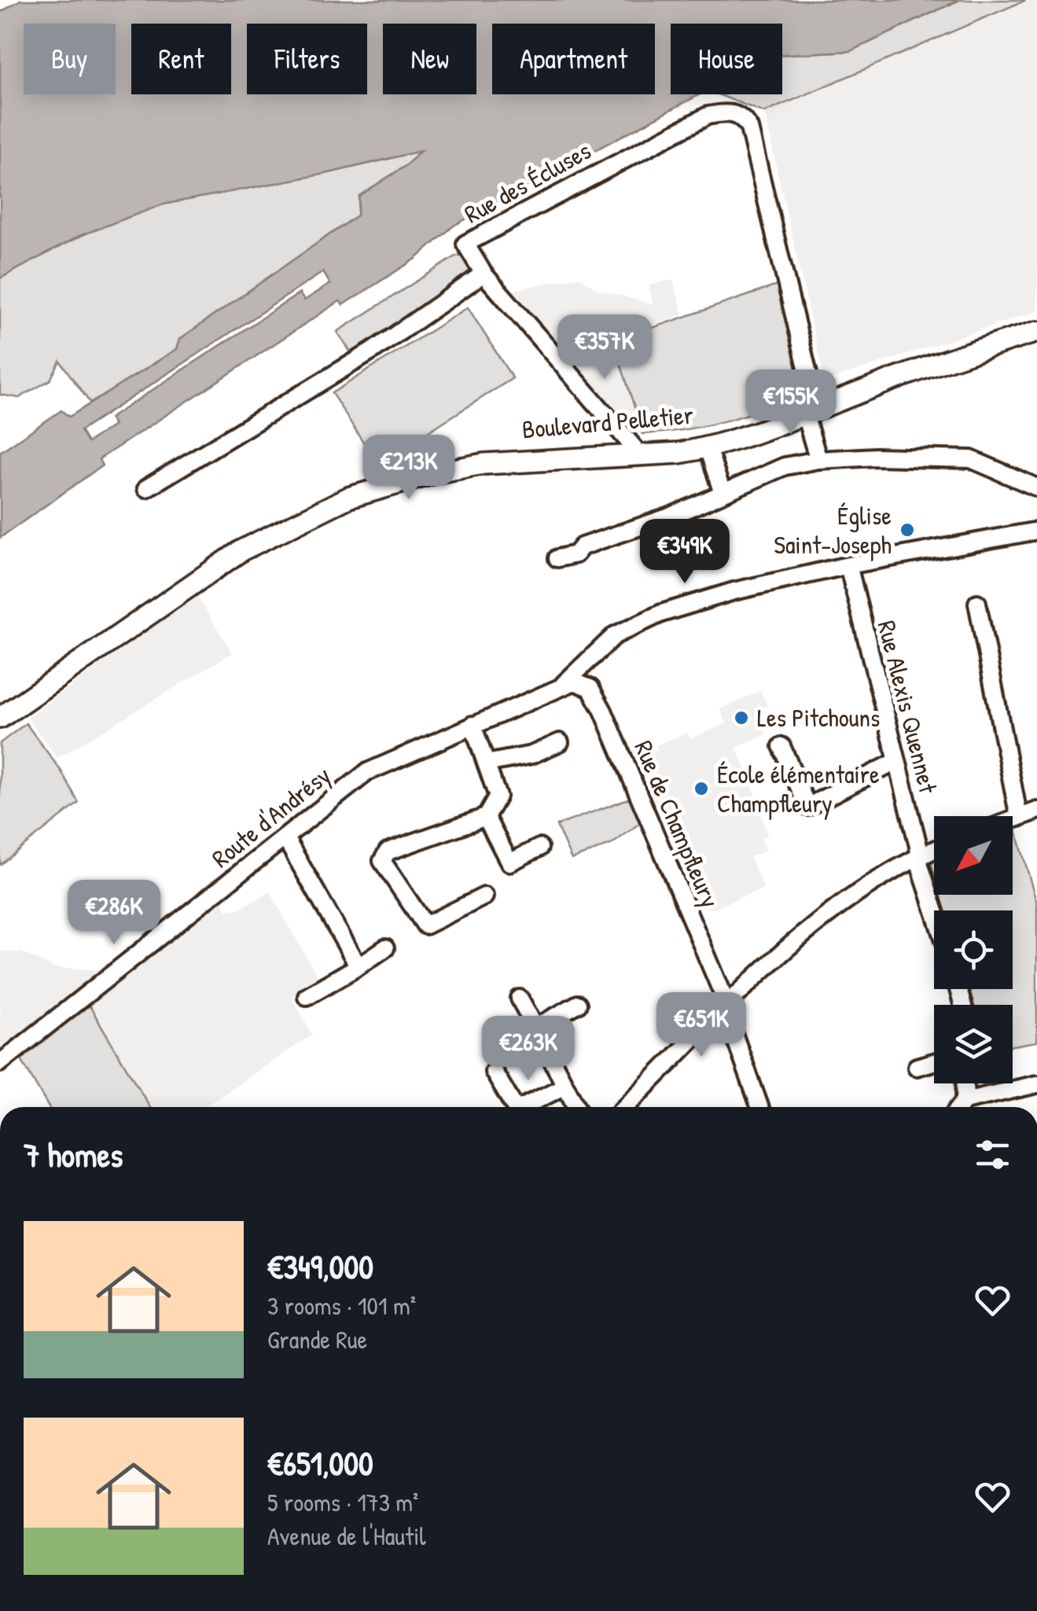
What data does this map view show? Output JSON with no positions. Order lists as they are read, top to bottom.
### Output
{
  "streets": {
    "main road": ["Boulevard Pelletier"],
    "street": [
      "Rue des Écluses",
      "Rue Alexis Quennet",
      "Route d'Andrésy",
      "Rue de Champfleury"
    ]
  },
  "crossings": [
    ["Rue des Écluses", "Boulevard Pelletier"],
    ["Rue Alexis Quennet", "Route d'Andrésy"],
    ["Route d'Andrésy", "Rue de Champfleury"]
  ],
  "places": ["Église Saint-Joseph", "Les Pitchouns", "École élémentaire Champfleury"],
  "north": "bottom left",
  "page": {
    "chip": [
      "Buy",
      "Rent",
      "Filters",
      "New",
      "Apartment",
      "House"
    ],
    "price": [
      "€357K",
      "€155K",
      "€213K",
      "€349K",
      "€286K",
      "€651K",
      "€263K"
    ],
    "heading": "7 homes",
    "list": [
      {
        "name": "€349,000",
        "note": "3 rooms · 101 m² · Grande Rue"
      },
      {
        "name": "€651,000",
        "note": "5 rooms · 173 m² · Avenue de l'Hautil"
      }
    ]
  }
}
